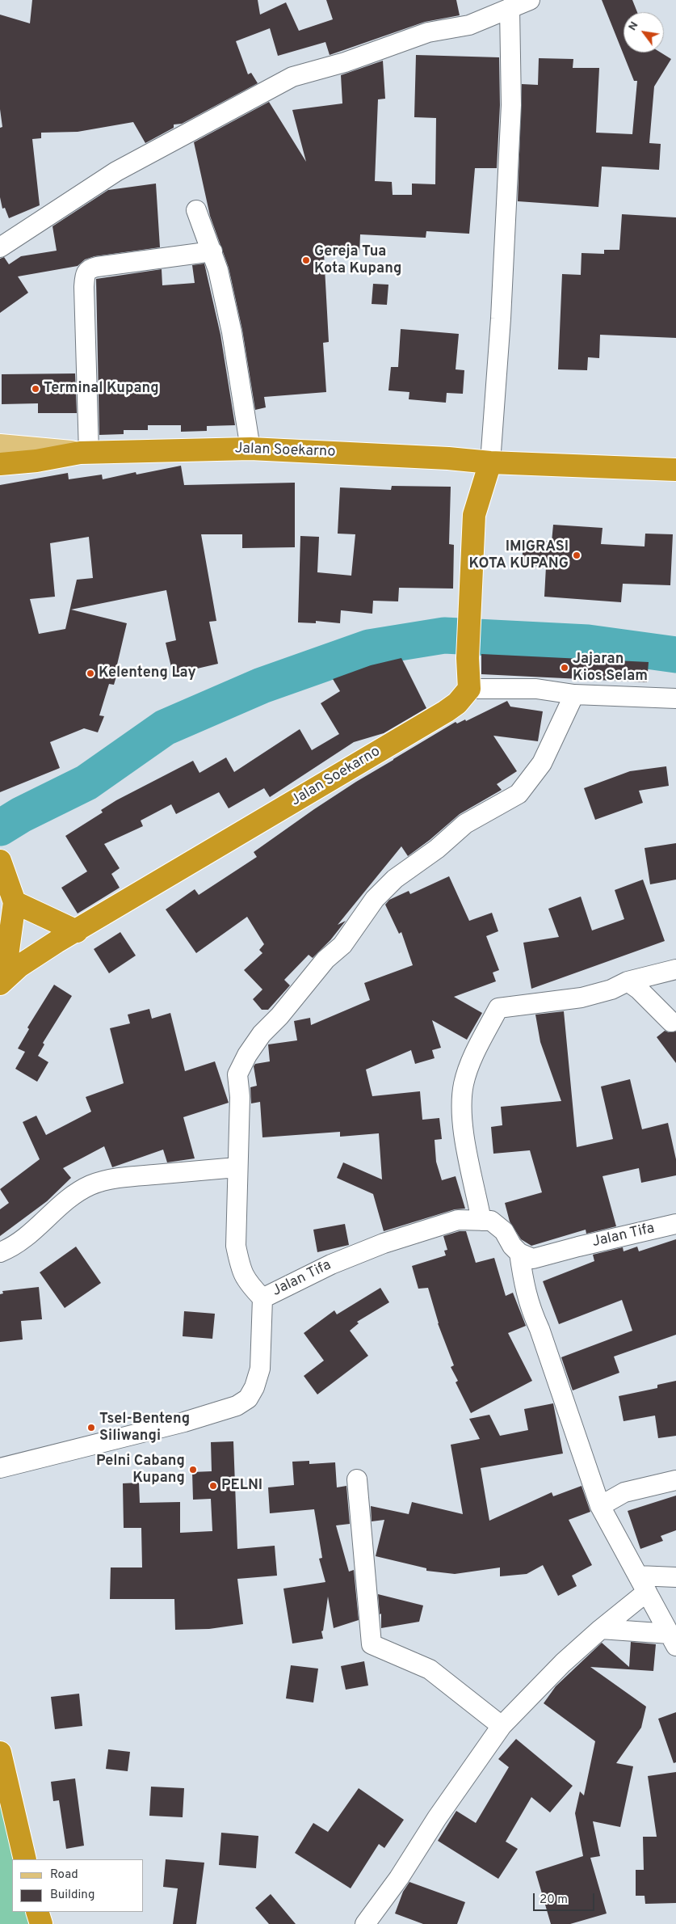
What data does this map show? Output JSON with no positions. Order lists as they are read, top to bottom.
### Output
{
  "streets": {
    "highway": ["Jalan Soekarno"],
    "street": ["Jalan Tifa"]
  },
  "places": [
    "Gereja Tua Kota Kupang",
    "Terminal Kupang",
    "IMIGRASI KOTA KUPANG",
    "Jajaran Kios Selam",
    "Kelenteng Lay",
    "Tsel-Benteng Siliwangi",
    "Pelni Cabang Kupang",
    "PELNI"
  ],
  "legend": ["Road", "Building"],
  "scale_bar": "20 m",
  "north": "top left"
}
